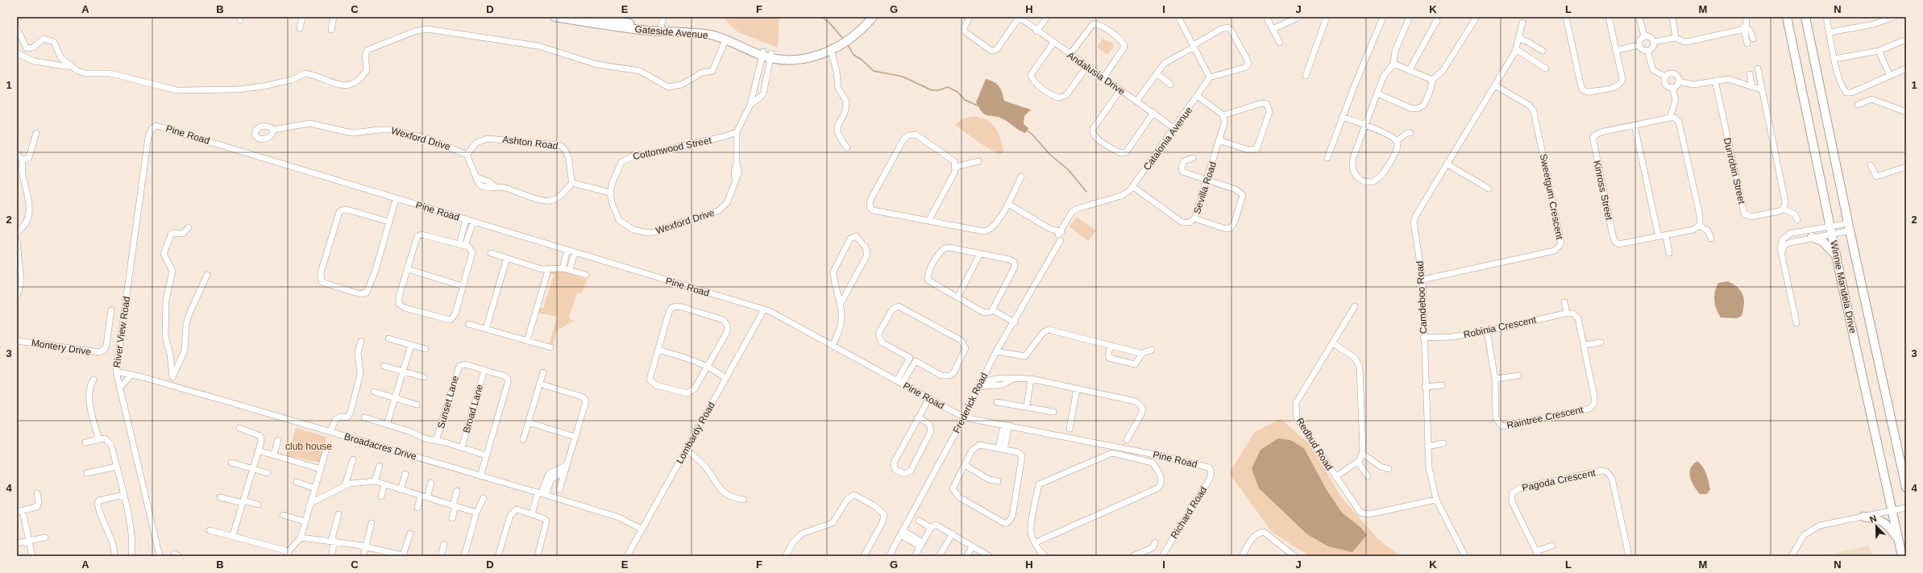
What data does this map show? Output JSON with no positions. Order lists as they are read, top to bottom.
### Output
{
  "streets": {
    "main road": ["Gateside Avenue", "Winnie Mandela Drive"],
    "street": [
      "Andalusia Drive",
      "Pine Road",
      "Wexford Drive",
      "Catalonia Avenue",
      "Ashton Road",
      "Cottonwood Street",
      "Dunrobin Street",
      "Sevilla Road",
      "Kinross Street",
      "Sweetgum Crescent",
      "Camdeboo Road",
      "Robinia Crescent",
      "River View Road",
      "Montery Drive",
      "Sunset Lane",
      "Frederick Road",
      "Broad Lane",
      "Raintree Crescent",
      "Lombardy Road",
      "Redbud Road",
      "Broadacres Drive",
      "Pagoda Crescent",
      "Richard Road"
    ]
  },
  "crossings": [
    ["Gateside Avenue", "Wexford Drive"],
    ["Andalusia Drive", "Catalonia Avenue"],
    ["Pine Road", "River View Road"],
    ["Pine Road", "Frederick Road"],
    ["Pine Road", "Lombardy Road"],
    ["Pine Road", "Richard Road"],
    ["Wexford Drive", "Ashton Road"],
    ["Wexford Drive", "Cottonwood Street"],
    ["Catalonia Avenue", "Sevilla Road"],
    ["Catalonia Avenue", "Frederick Road"],
    ["Sweetgum Crescent", "Camdeboo Road"],
    ["Camdeboo Road", "Robinia Crescent"],
    ["Camdeboo Road", "Redbud Road"],
    ["Robinia Crescent", "Raintree Crescent"],
    ["River View Road", "Broadacres Drive"],
    ["Sunset Lane", "Broad Lane"],
    ["Sunset Lane", "Broadacres Drive"],
    ["Lombardy Road", "Broadacres Drive"]
  ],
  "parks": ["club house"],
  "north": "top left",
  "grid": {
    "columns": [
      "A",
      "B",
      "C",
      "D",
      "E",
      "F",
      "G",
      "H",
      "I",
      "J",
      "K",
      "L",
      "M",
      "N"
    ],
    "rows": [
      "1",
      "2",
      "3",
      "4"
    ]
  }
}
